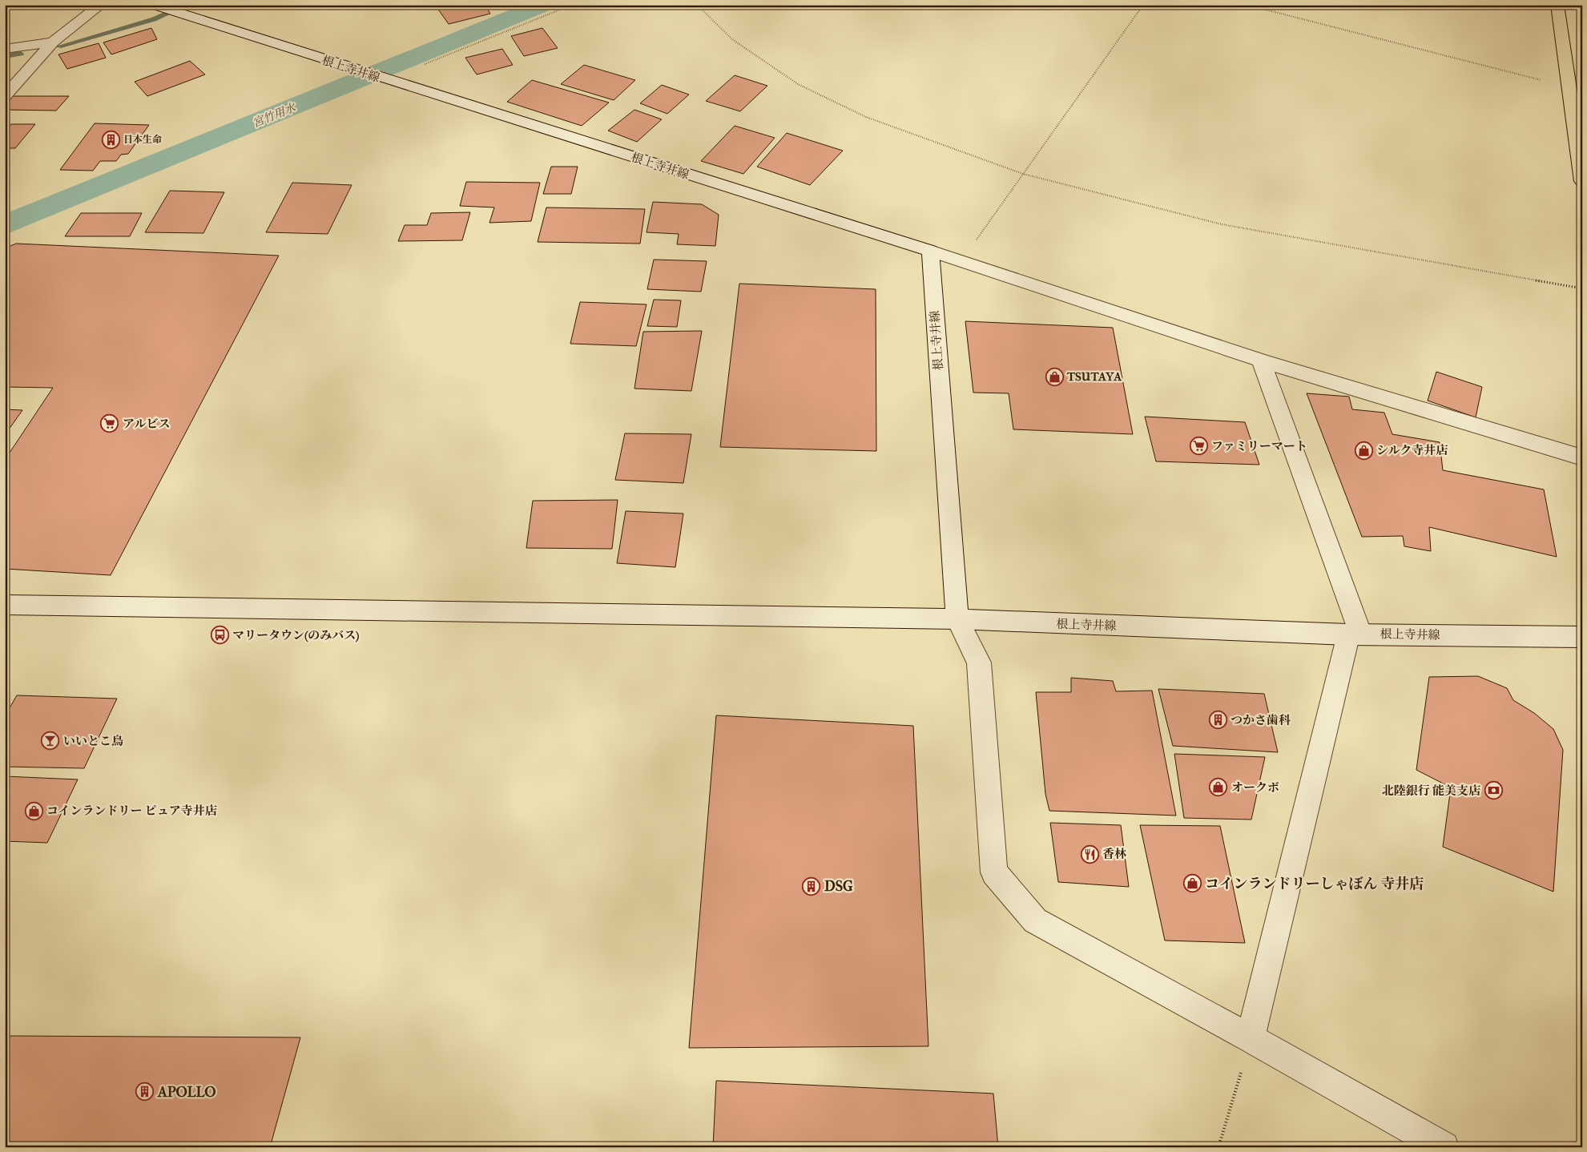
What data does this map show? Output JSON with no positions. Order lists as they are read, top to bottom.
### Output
{
  "streets": {
    "street": ["根上寺井線"]
  },
  "water": ["宮竹用水"],
  "places": {
    "building": [
      "日本生命",
      "つかさ歯科",
      "DSG",
      "APOLLO"
    ],
    "shop": [
      "TSUTAYA",
      "シルク寺井店",
      "オークボ",
      "コインランドリー ピュア寺井店",
      "コインランドリーしゃぼん 寺井店"
    ],
    "supermarket": ["アルビス", "ファミリーマート"],
    "bus stop": ["マリータウン(のみバス)"],
    "bar": ["いいとこ鳥"],
    "bank": ["北陸銀行 能美支店"],
    "restaurant": ["香林"]
  }
}
